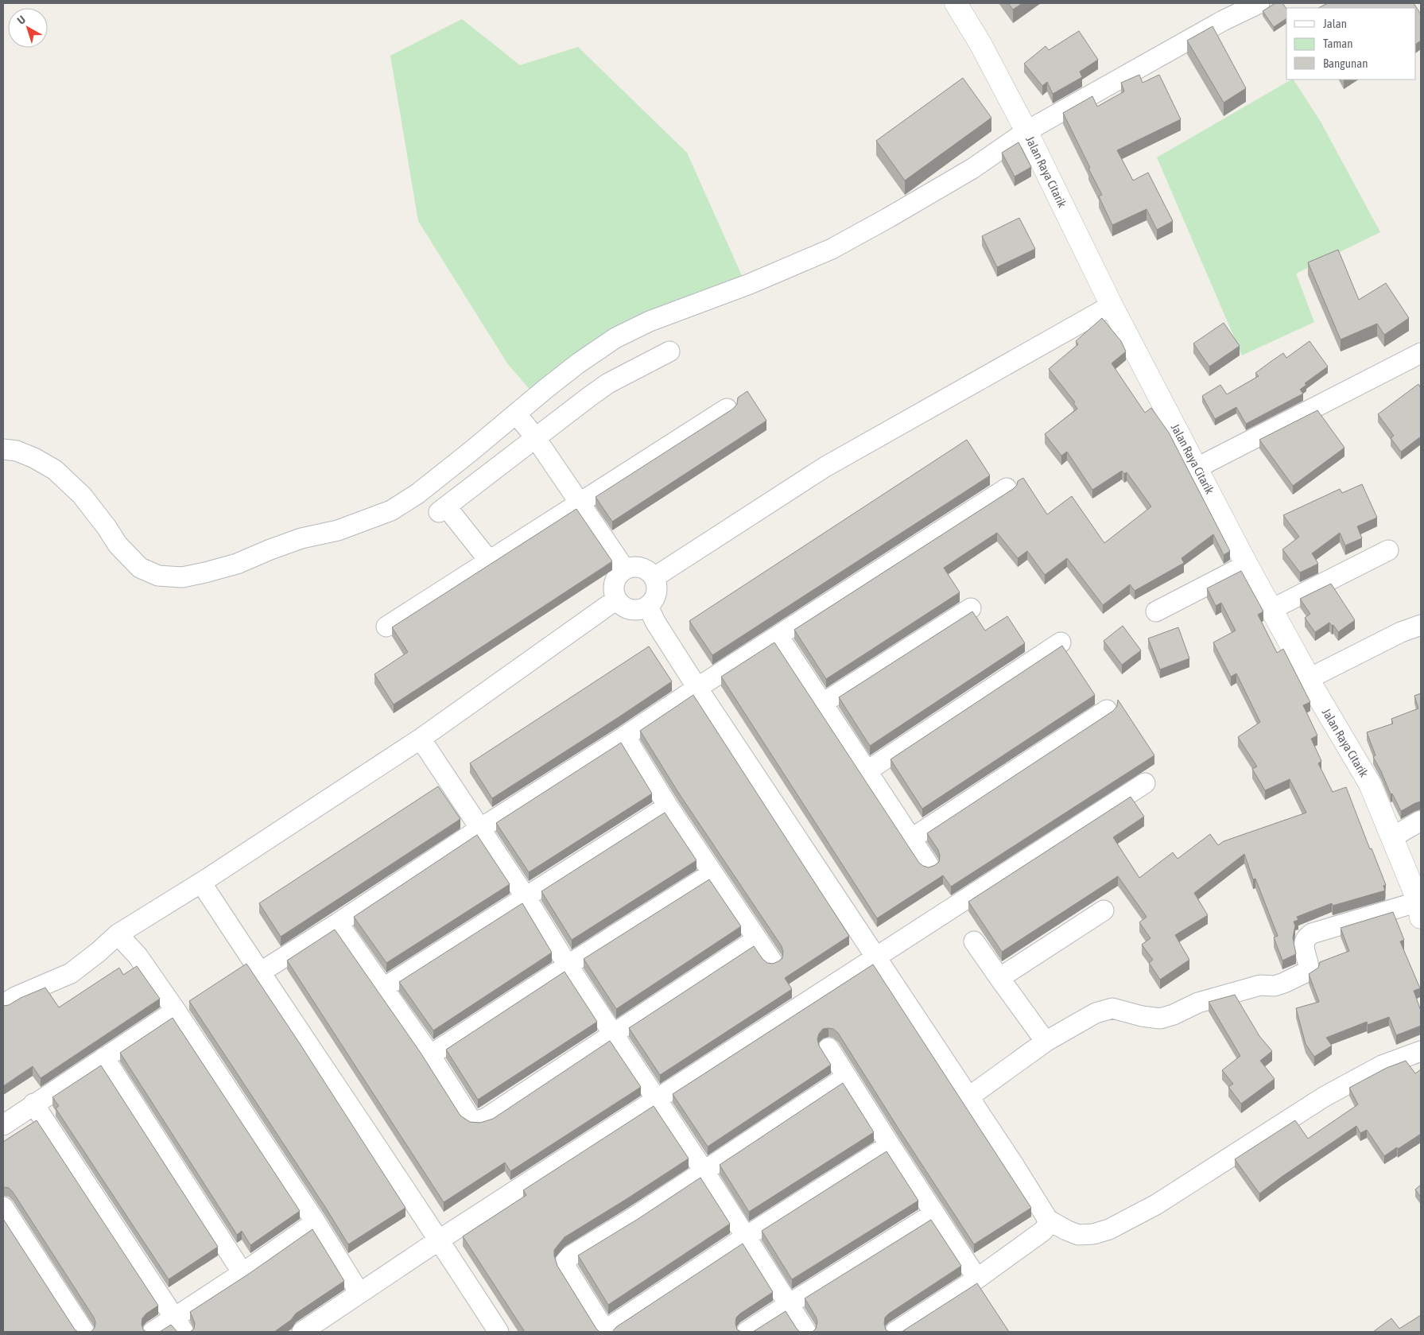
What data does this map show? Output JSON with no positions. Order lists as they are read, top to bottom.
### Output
{
  "streets": {
    "street": ["Jalan Raya Citarik"]
  },
  "legend": ["Jalan", "Taman", "Bangunan"],
  "north": "top left"
}
